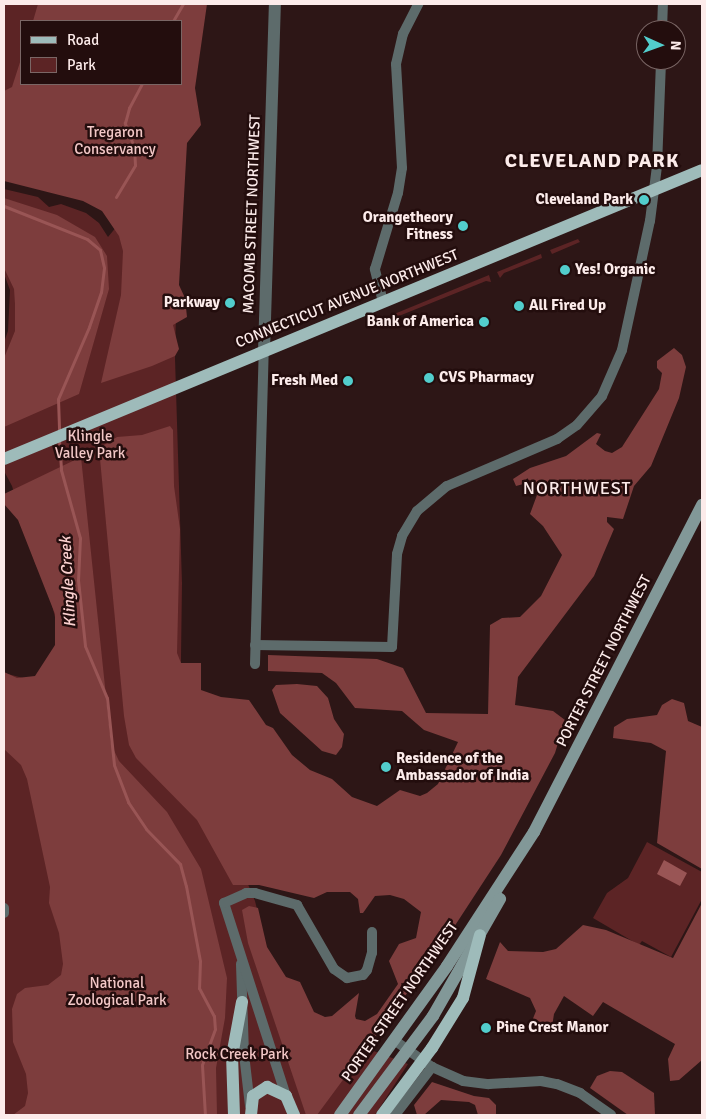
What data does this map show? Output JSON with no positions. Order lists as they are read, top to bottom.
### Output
{
  "streets": {
    "main road": ["CONNECTICUT AVENUE NORTHWEST", "PORTER STREET NORTHWEST"],
    "street": ["MACOMB STREET NORTHWEST"]
  },
  "crossings": [
    ["MACOMB STREET NORTHWEST", "CONNECTICUT AVENUE NORTHWEST"]
  ],
  "districts": ["CLEVELAND PARK", "NORTHWEST"],
  "water": ["Klingle Creek"],
  "parks": [
    "Tregaron Conservancy",
    "Klingle Valley Park",
    "National Zoological Park",
    "Rock Creek Park"
  ],
  "places": [
    "Cleveland Park",
    "Orangetheory Fitness",
    "Yes! Organic",
    "Parkway",
    "All Fired Up",
    "Bank of America",
    "CVS Pharmacy",
    "Fresh Med",
    "Residence of the Ambassador of India",
    "Pine Crest Manor"
  ],
  "legend": ["Road", "Park"],
  "north": "right"
}
